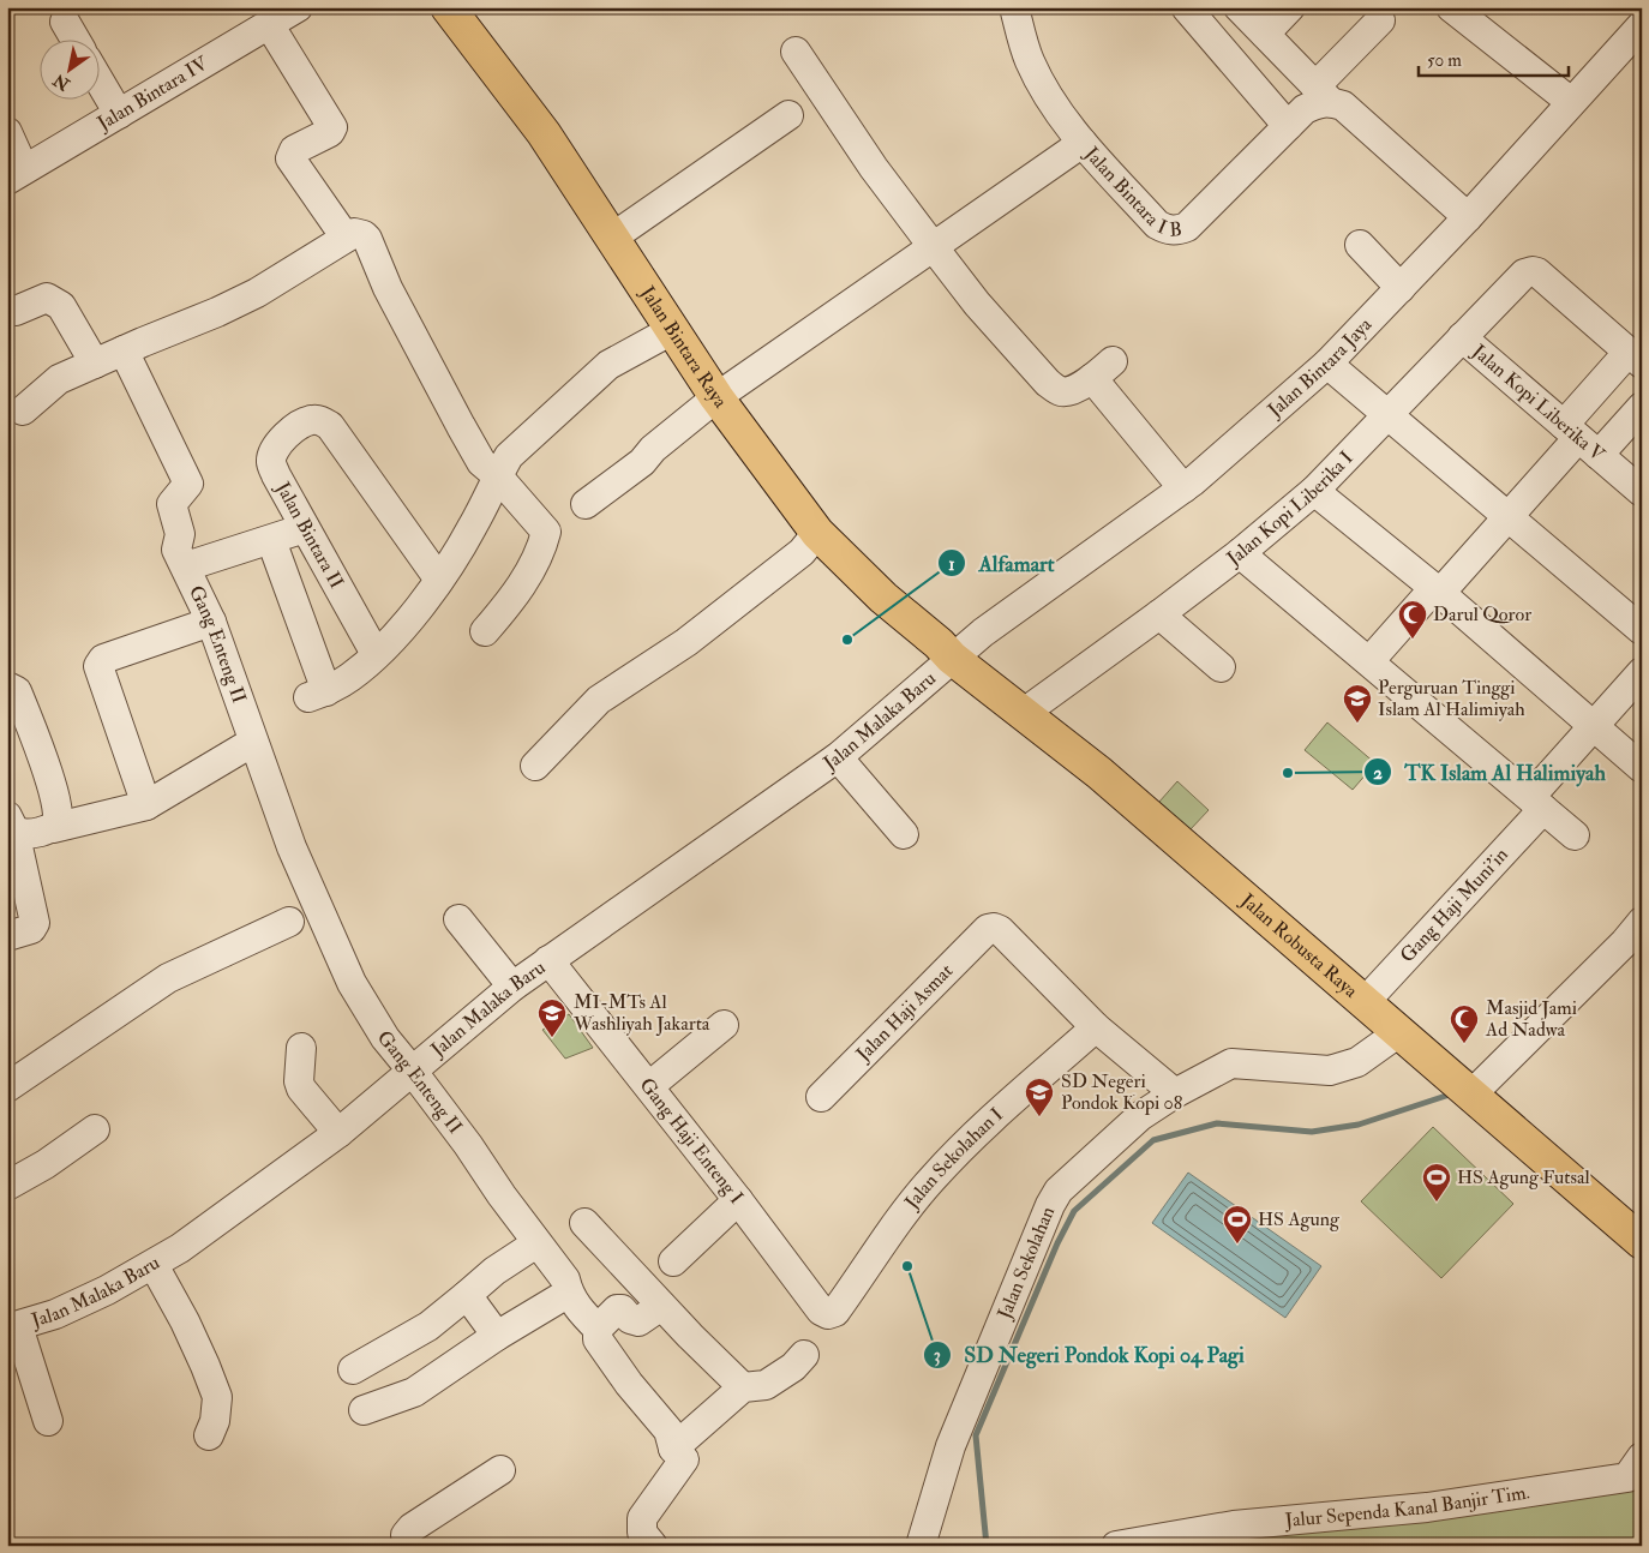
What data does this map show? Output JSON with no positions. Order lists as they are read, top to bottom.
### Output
{
  "streets": {
    "main road": ["Jalan Bintara Raya", "Jalan Robusta Raya"],
    "street": [
      "Jalan Bintara IV",
      "Jalan Bintara I B",
      "Jalan Bintara Jaya",
      "Jalan Kopi Liberika V",
      "Jalan Kopi Liberika I",
      "Jalan Bintara II",
      "Gang Enteng II",
      "Jalan Malaka Baru",
      "Gang Haji Muni'in",
      "Jalan Haji Asmat",
      "Gang Haji Enteng I",
      "Jalan Sekolahan I",
      "Jalan Sekolahan",
      "Jalur Sependa Kanal Banjir Tim."
    ]
  },
  "crossings": [
    ["Jalan Bintara I B", "Jalan Bintara Raya"],
    ["Jalan Bintara Raya", "Jalan Bintara Jaya"],
    ["Jalan Bintara Raya", "Jalan Malaka Baru"],
    ["Jalan Bintara Raya", "Jalan Robusta Raya"],
    ["Jalan Bintara Jaya", "Jalan Malaka Baru"],
    ["Jalan Bintara Jaya", "Jalan Robusta Raya"],
    ["Jalan Kopi Liberika V", "Jalan Kopi Liberika I"],
    ["Jalan Kopi Liberika I", "Jalan Robusta Raya"],
    ["Gang Enteng II", "Jalan Malaka Baru"],
    ["Jalan Malaka Baru", "Jalan Robusta Raya"],
    ["Jalan Malaka Baru", "Gang Haji Enteng I"],
    ["Gang Haji Muni'in", "Jalan Robusta Raya"],
    ["Jalan Robusta Raya", "Jalan Sekolahan"],
    ["Jalan Haji Asmat", "Jalan Sekolahan I"],
    ["Gang Haji Enteng I", "Jalan Sekolahan I"]
  ],
  "places": {
    "other": ["Alfamart", "TK Islam Al Halimiyah", "SD Negeri Pondok Kopi 04 Pagi"],
    "mosque": ["Darul Qoror", "Masjid Jami Ad Nadwa"],
    "school or university": ["Perguruan Tinggi Islam Al Halimiyah", "MI-MTs Al Washliyah Jakarta", "SD Negeri Pondok Kopi 08"],
    "sports": ["HS Agung Futsal", "HS Agung"]
  },
  "scale_bar": "50 m",
  "north": "bottom left"
}
